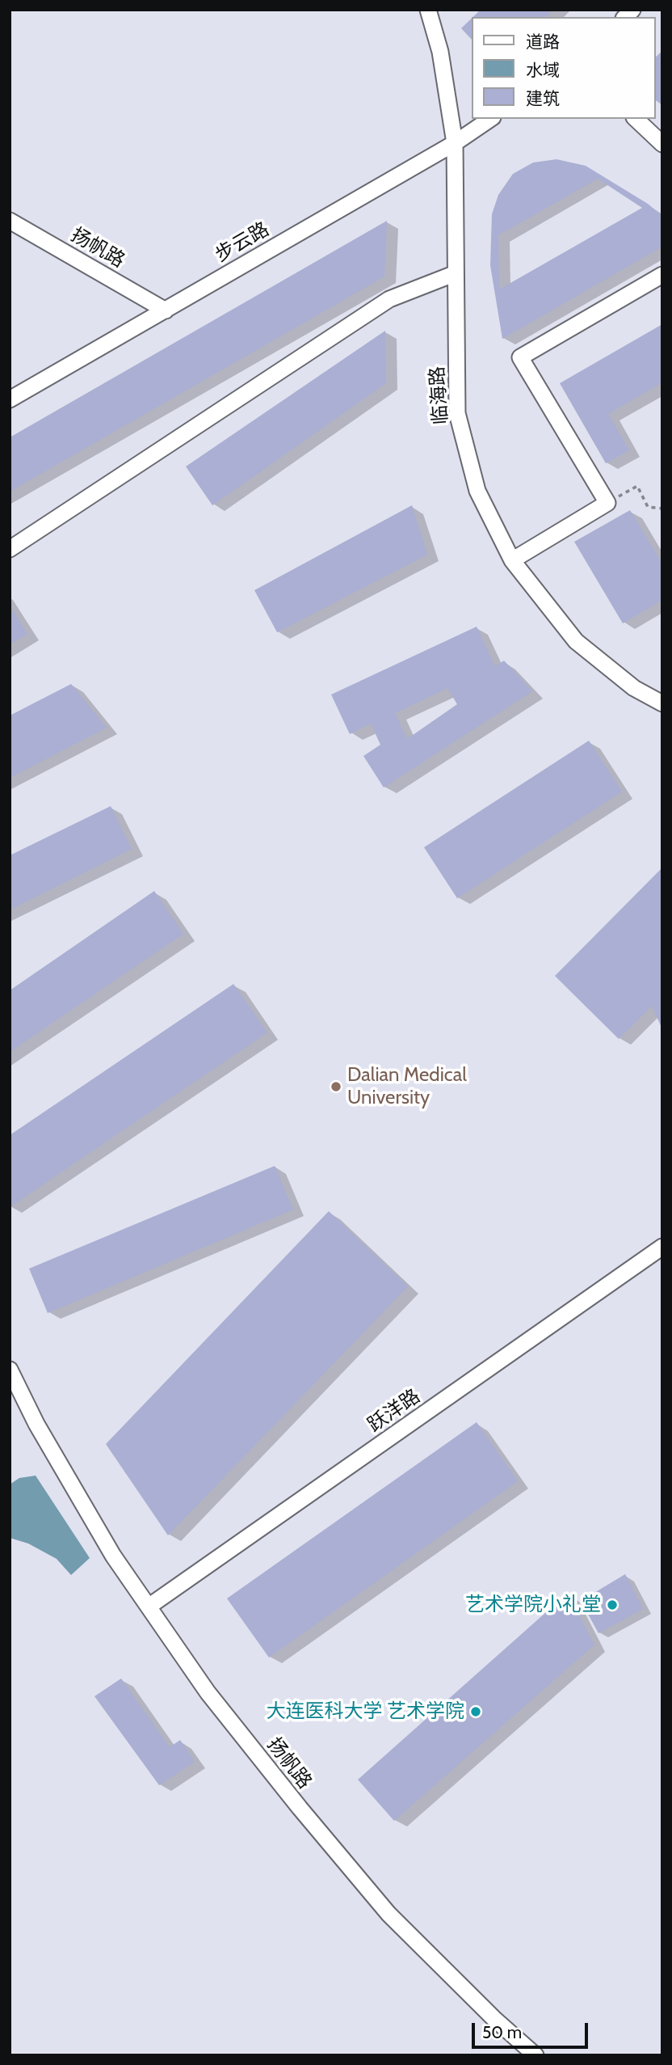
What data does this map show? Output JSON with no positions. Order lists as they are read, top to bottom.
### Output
{
  "streets": {
    "street": [
      "步云路",
      "扬帆路",
      "临海路",
      "跃洋路"
    ]
  },
  "crossings": [
    ["步云路", "扬帆路"],
    ["步云路", "临海路"],
    ["扬帆路", "跃洋路"]
  ],
  "places": ["Dalian Medical University", "艺术学院小礼堂", "大连医科大学 艺术学院"],
  "legend": ["道路", "水域", "建筑"],
  "scale_bar": "50 m"
}
